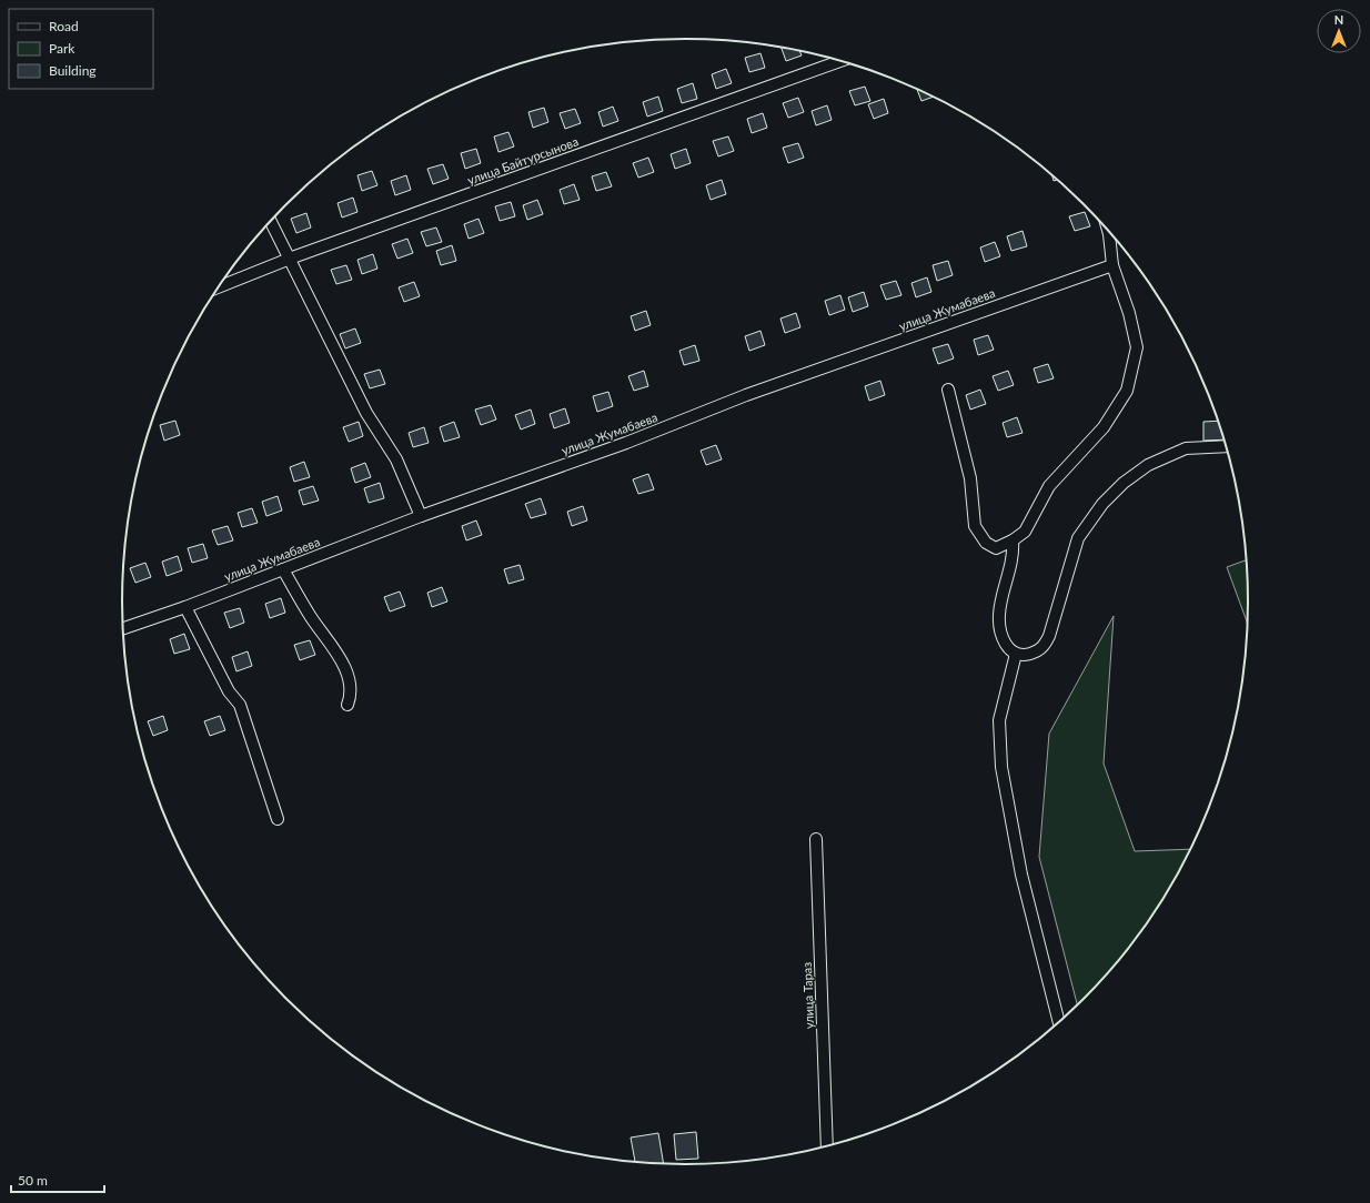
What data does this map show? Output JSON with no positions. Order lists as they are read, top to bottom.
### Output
{
  "streets": {
    "street": ["улица Байтурсынова", "улица Жумабаева", "улица Тараз"]
  },
  "legend": ["Road", "Park", "Building"],
  "scale_bar": "50 m",
  "north": "top"
}
